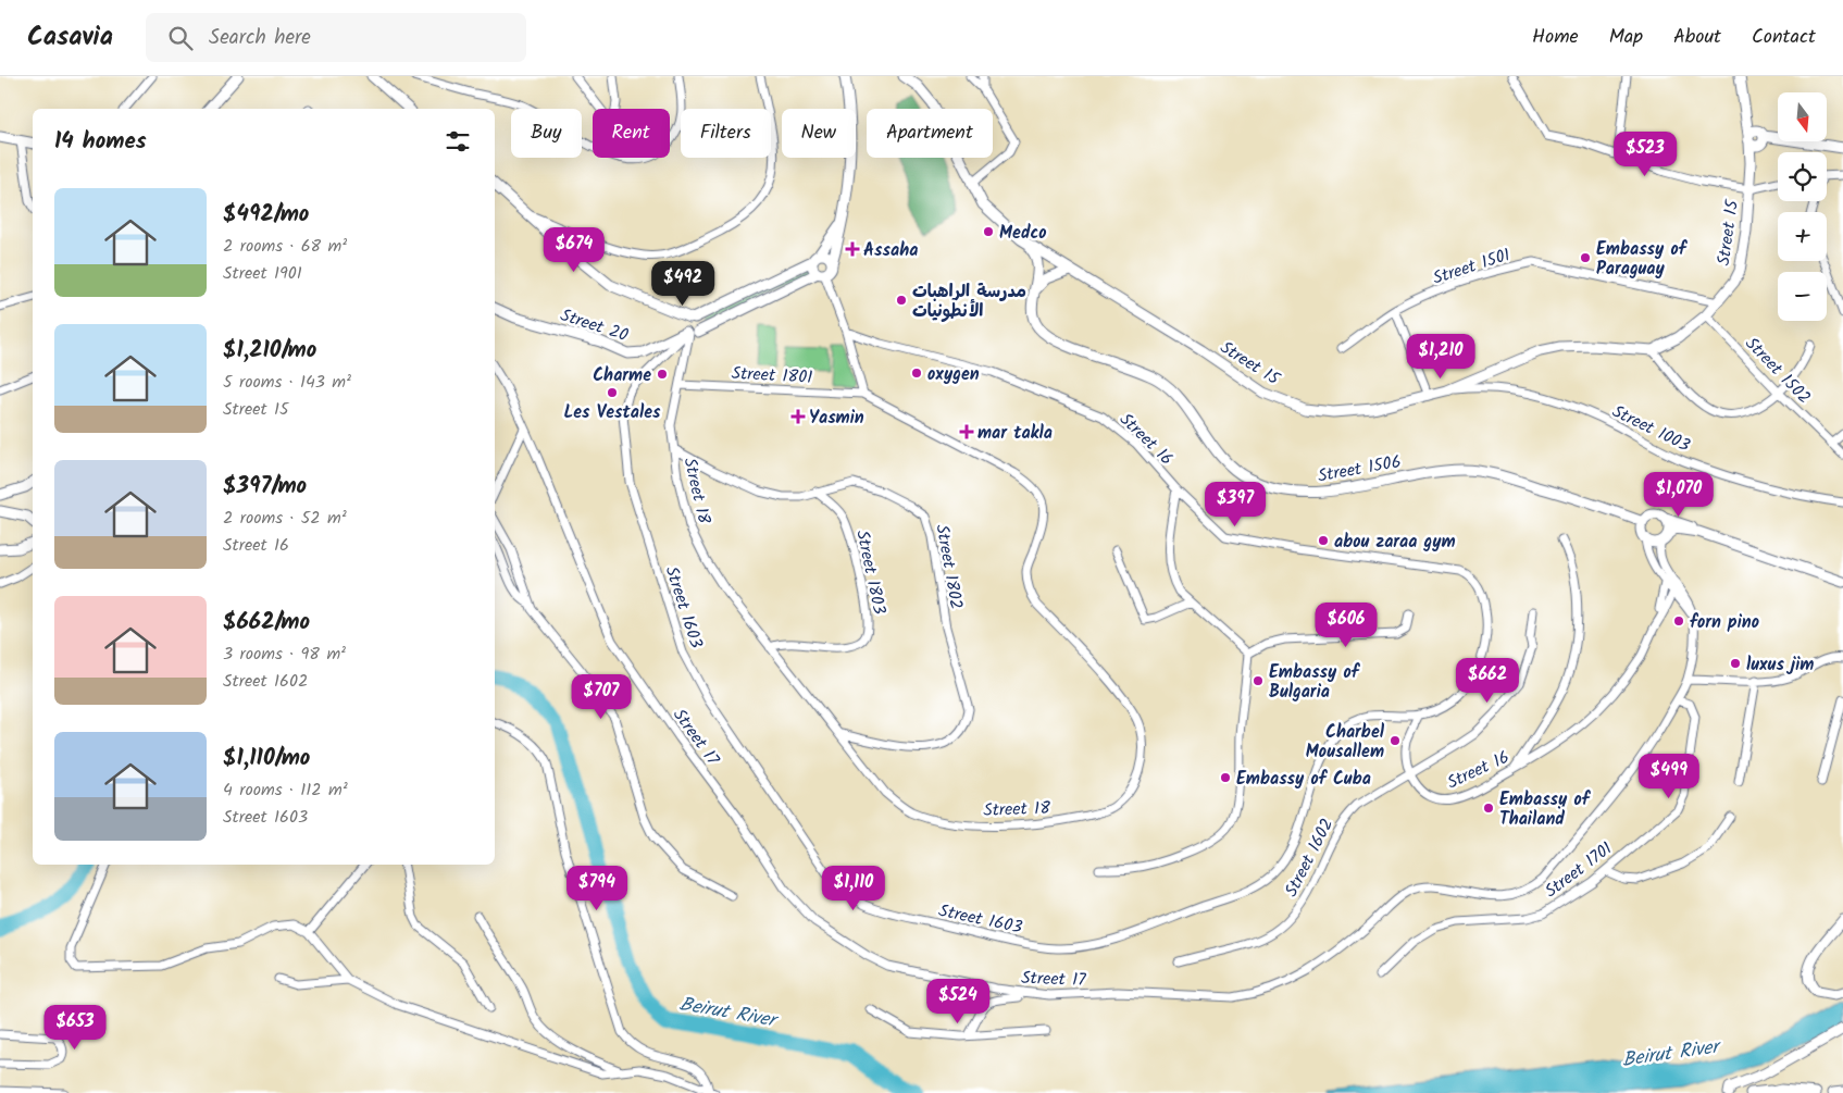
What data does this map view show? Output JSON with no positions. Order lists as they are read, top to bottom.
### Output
{
  "streets": {
    "street": [
      "Street 15",
      "Street 1501",
      "Street 20",
      "Street 1502",
      "Street 1801",
      "Street 1003",
      "Street 16",
      "Street 1506",
      "Street 18",
      "Street 1802",
      "Street 1803",
      "Street 1603",
      "Street 17",
      "Street 1602",
      "Street 1701"
    ]
  },
  "crossings": [
    ["Street 15", "Street 1501"],
    ["Street 15", "Street 1502"],
    ["Street 15", "Street 1003"],
    ["Street 15", "Street 1506"],
    ["Street 20", "Street 18"],
    ["Street 20", "Street 1603"],
    ["Street 1801", "Street 18"],
    ["Street 16", "Street 1603"],
    ["Street 16", "Street 17"],
    ["Street 16", "Street 1602"],
    ["Street 1506", "Street 17"],
    ["Street 18", "Street 1802"],
    ["Street 18", "Street 1803"],
    ["Street 18", "Street 1603"],
    ["Street 1802", "Street 1803"],
    ["Street 17", "Street 1701"]
  ],
  "water": ["Beirut River"],
  "places": {
    "other": [
      "Medco",
      "Embassy of Paraguay",
      "مدرسة الراهبات الأنطونيات",
      "oxygen",
      "Charme",
      "Les Vestales",
      "abou zaraa gym",
      "forn pino",
      "luxus jim",
      "Embassy of Bulgaria",
      "Charbel Mousallem",
      "Embassy of Cuba",
      "Embassy of Thailand"
    ],
    "health": ["Assaha", "Yasmin", "mar takla"]
  },
  "north": "bottom",
  "page": {
    "header": "Casavia",
    "search": "Search here",
    "nav": [
      "Home",
      "Map",
      "About",
      "Contact"
    ],
    "map_buttons": ["+", "−"],
    "chip": [
      "Buy",
      "Rent",
      "Filters",
      "New",
      "Apartment"
    ],
    "heading": "14 homes",
    "price": [
      "$523",
      "$674",
      "$492",
      "$1,210",
      "$1,070",
      "$397",
      "$606",
      "$662",
      "$707",
      "$499",
      "$794",
      "$1,110",
      "$524",
      "$653"
    ],
    "list": [
      {
        "name": "$492/mo",
        "note": "2 rooms · 68 m² · Street 1901"
      },
      {
        "name": "$1,210/mo",
        "note": "5 rooms · 143 m² · Street 15"
      },
      {
        "name": "$397/mo",
        "note": "2 rooms · 52 m² · Street 16"
      },
      {
        "name": "$662/mo",
        "note": "3 rooms · 98 m² · Street 1602"
      },
      {
        "name": "$1,110/mo",
        "note": "4 rooms · 112 m² · Street 1603"
      }
    ]
  }
}
